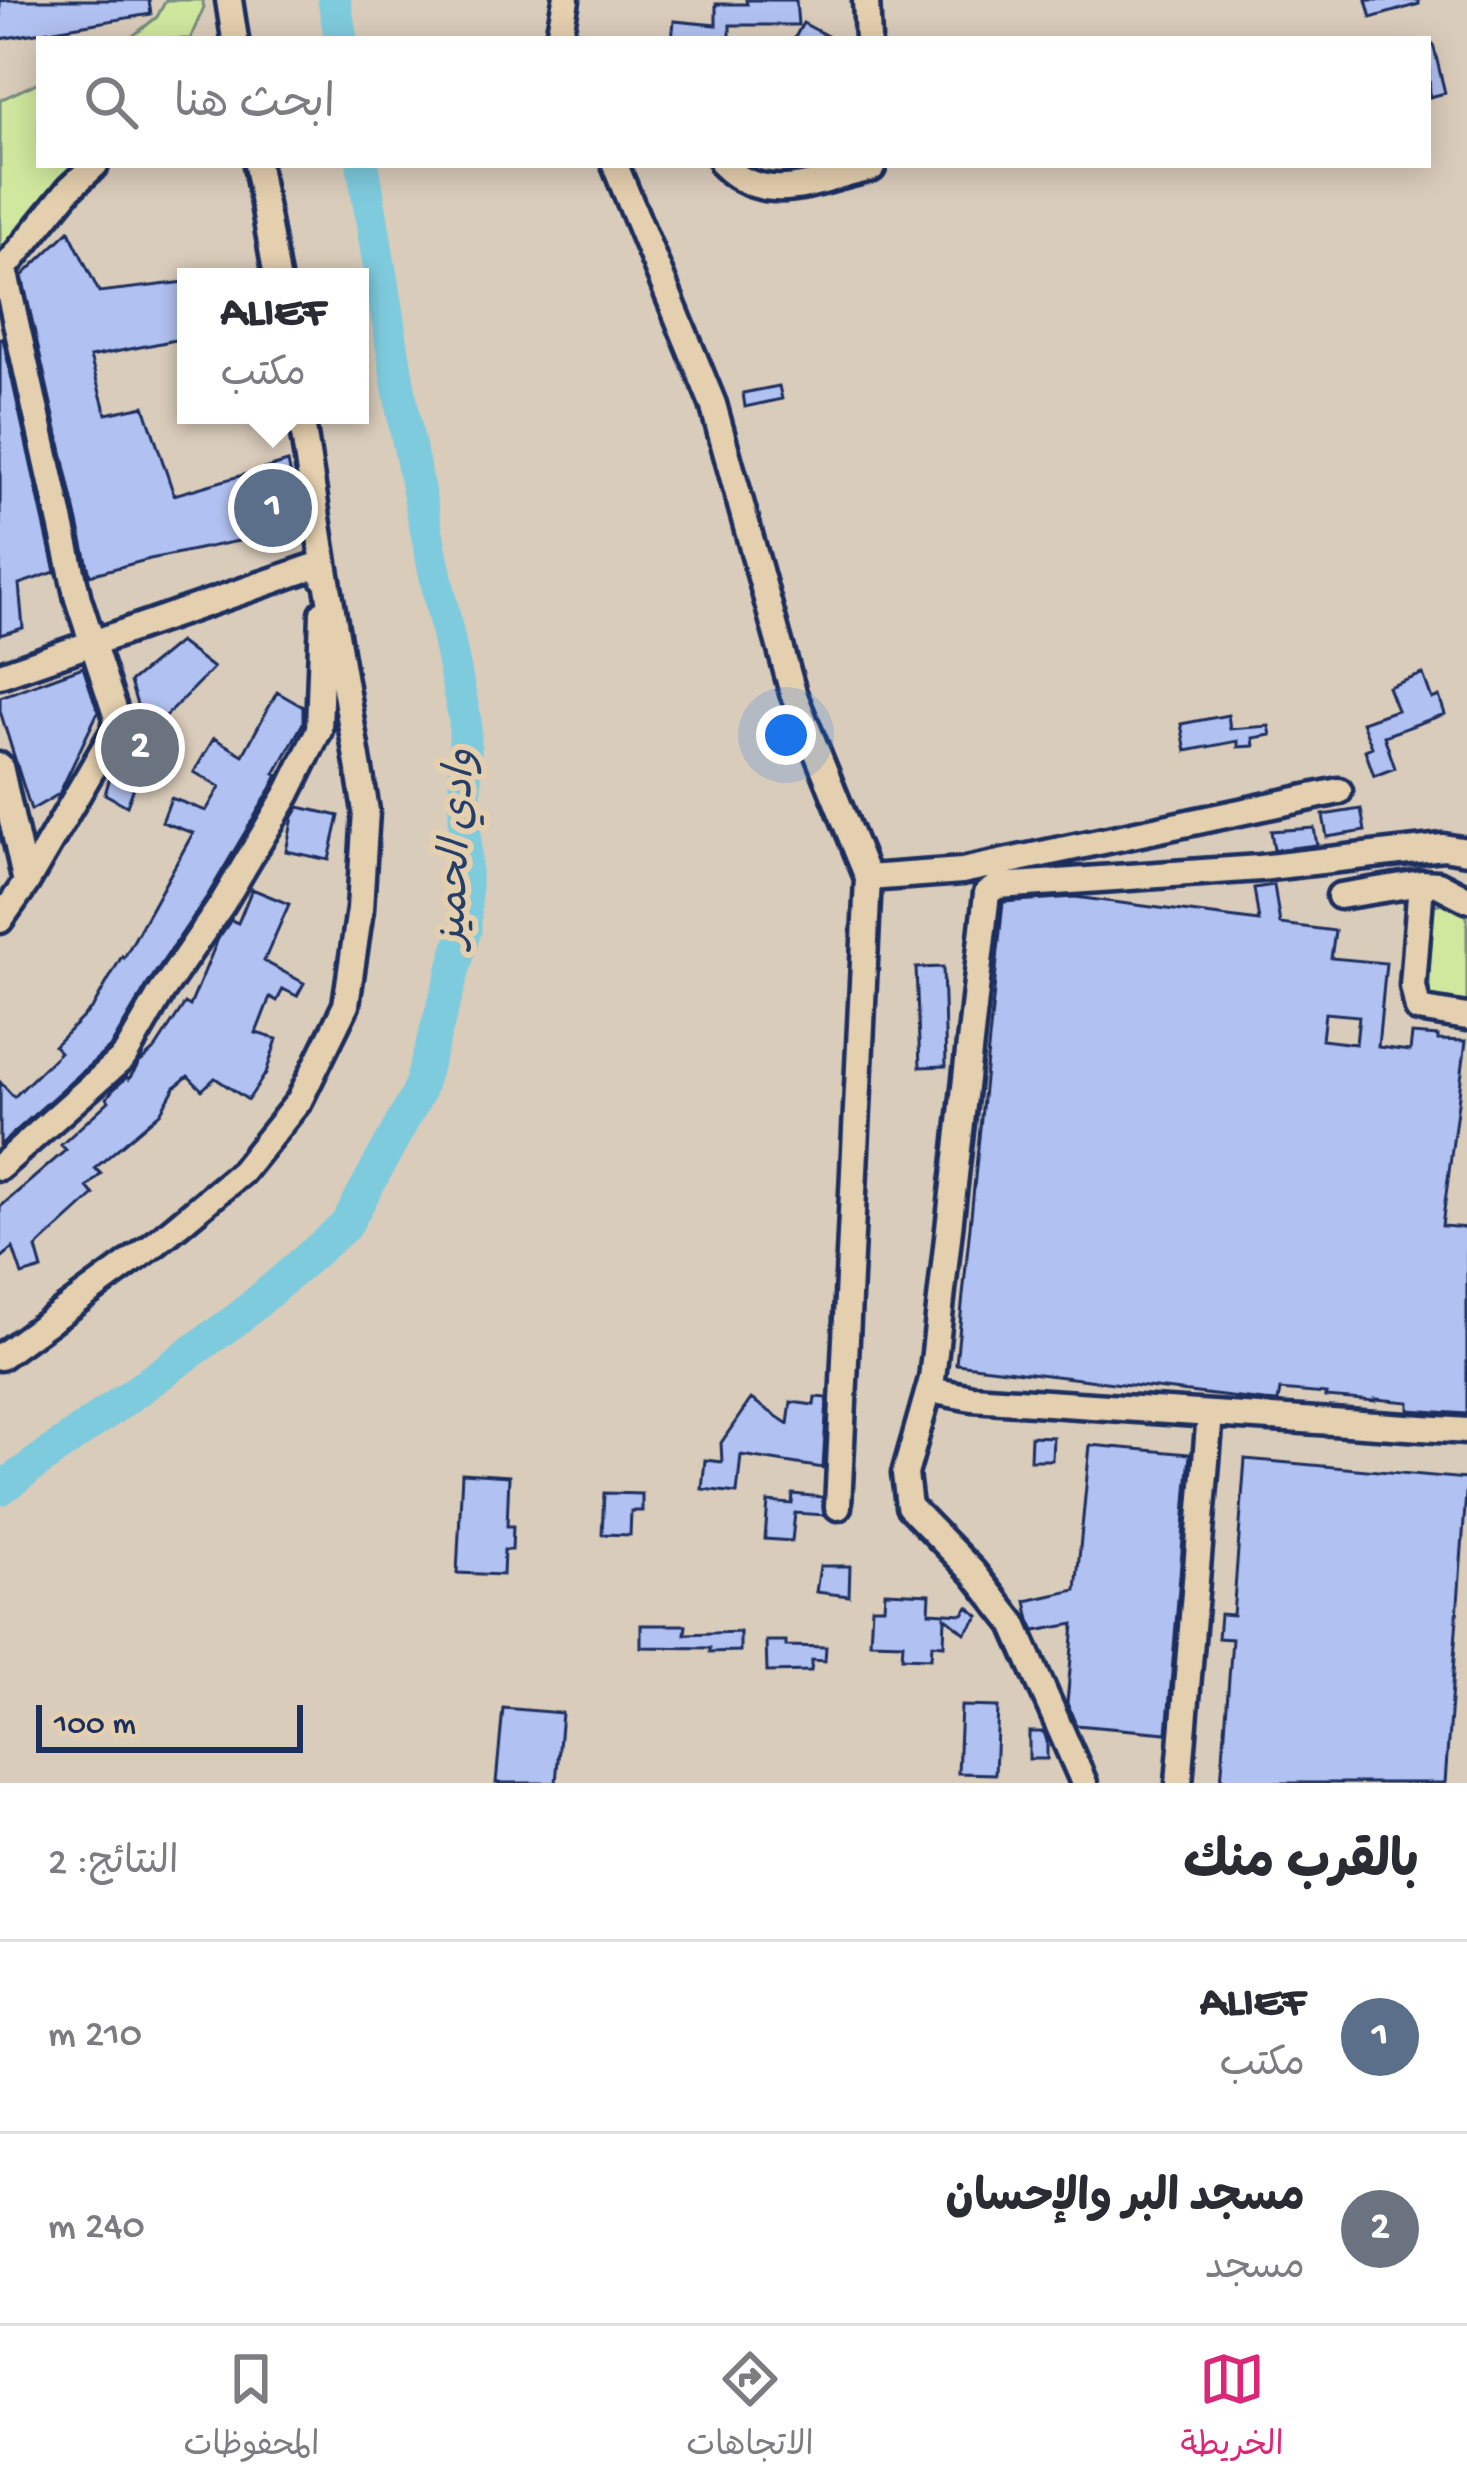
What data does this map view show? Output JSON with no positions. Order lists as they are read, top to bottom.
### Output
{
  "water": ["وادي الحميز"],
  "scale_bar": "100 m",
  "page": {
    "search": "ابحث هنا",
    "popup": ["ALIEF", "مكتب"],
    "pins": ["1", "2"],
    "scale": "100 m",
    "heading": ["بالقرب منك", "النتائج: 2"],
    "list": [
      {
        "mark": "1",
        "name": "ALIEF",
        "note": "مكتب",
        "value": "210 m"
      },
      {
        "mark": "2",
        "name": "مسجد البر والإحسان",
        "note": "مسجد",
        "value": "240 m"
      }
    ],
    "nav": ["الخريطة", "الاتجاهات", "المحفوظات"]
  }
}
